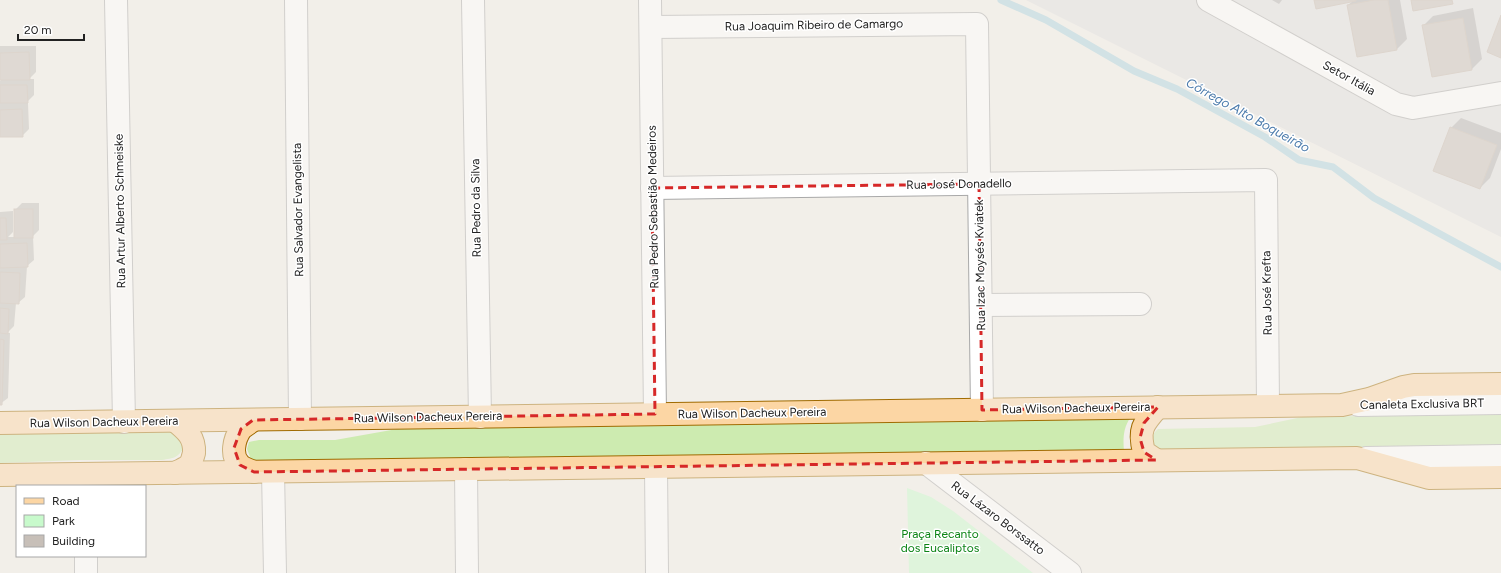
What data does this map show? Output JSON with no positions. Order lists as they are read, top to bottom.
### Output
{
  "streets": {
    "main road": ["Rua Wilson Dacheux Pereira"],
    "street": [
      "Rua Joaquim Ribeiro de Camargo",
      "Setor Itália",
      "Rua José Donadello",
      "Rua Pedro Sebastião Medeiros",
      "Rua Pedro da Silva",
      "Rua Salvador Evangelista",
      "Rua Artur Alberto Schmeiske",
      "Rua Izac Moysés Kviatek",
      "Rua José Krefta",
      "Canaleta Exclusiva BRT",
      "Rua Lázaro Borssatto"
    ]
  },
  "crossings": [
    ["Rua Joaquim Ribeiro de Camargo", "Rua Pedro Sebastião Medeiros"],
    ["Rua Joaquim Ribeiro de Camargo", "Rua Izac Moysés Kviatek"],
    ["Rua José Donadello", "Rua Pedro Sebastião Medeiros"],
    ["Rua José Donadello", "Rua Izac Moysés Kviatek"],
    ["Rua José Donadello", "Rua José Krefta"],
    ["Rua Pedro Sebastião Medeiros", "Rua Wilson Dacheux Pereira"],
    ["Rua Pedro da Silva", "Rua Wilson Dacheux Pereira"],
    ["Rua Salvador Evangelista", "Rua Wilson Dacheux Pereira"],
    ["Rua Artur Alberto Schmeiske", "Rua Wilson Dacheux Pereira"],
    ["Rua Izac Moysés Kviatek", "Rua Wilson Dacheux Pereira"],
    ["Rua José Krefta", "Rua Wilson Dacheux Pereira"],
    ["Canaleta Exclusiva BRT", "Rua Wilson Dacheux Pereira"]
  ],
  "water": ["Córrego Alto Boqueirão"],
  "parks": ["Praça Recanto dos Eucaliptos"],
  "legend": ["Road", "Park", "Building"],
  "scale_bar": "20 m"
}
